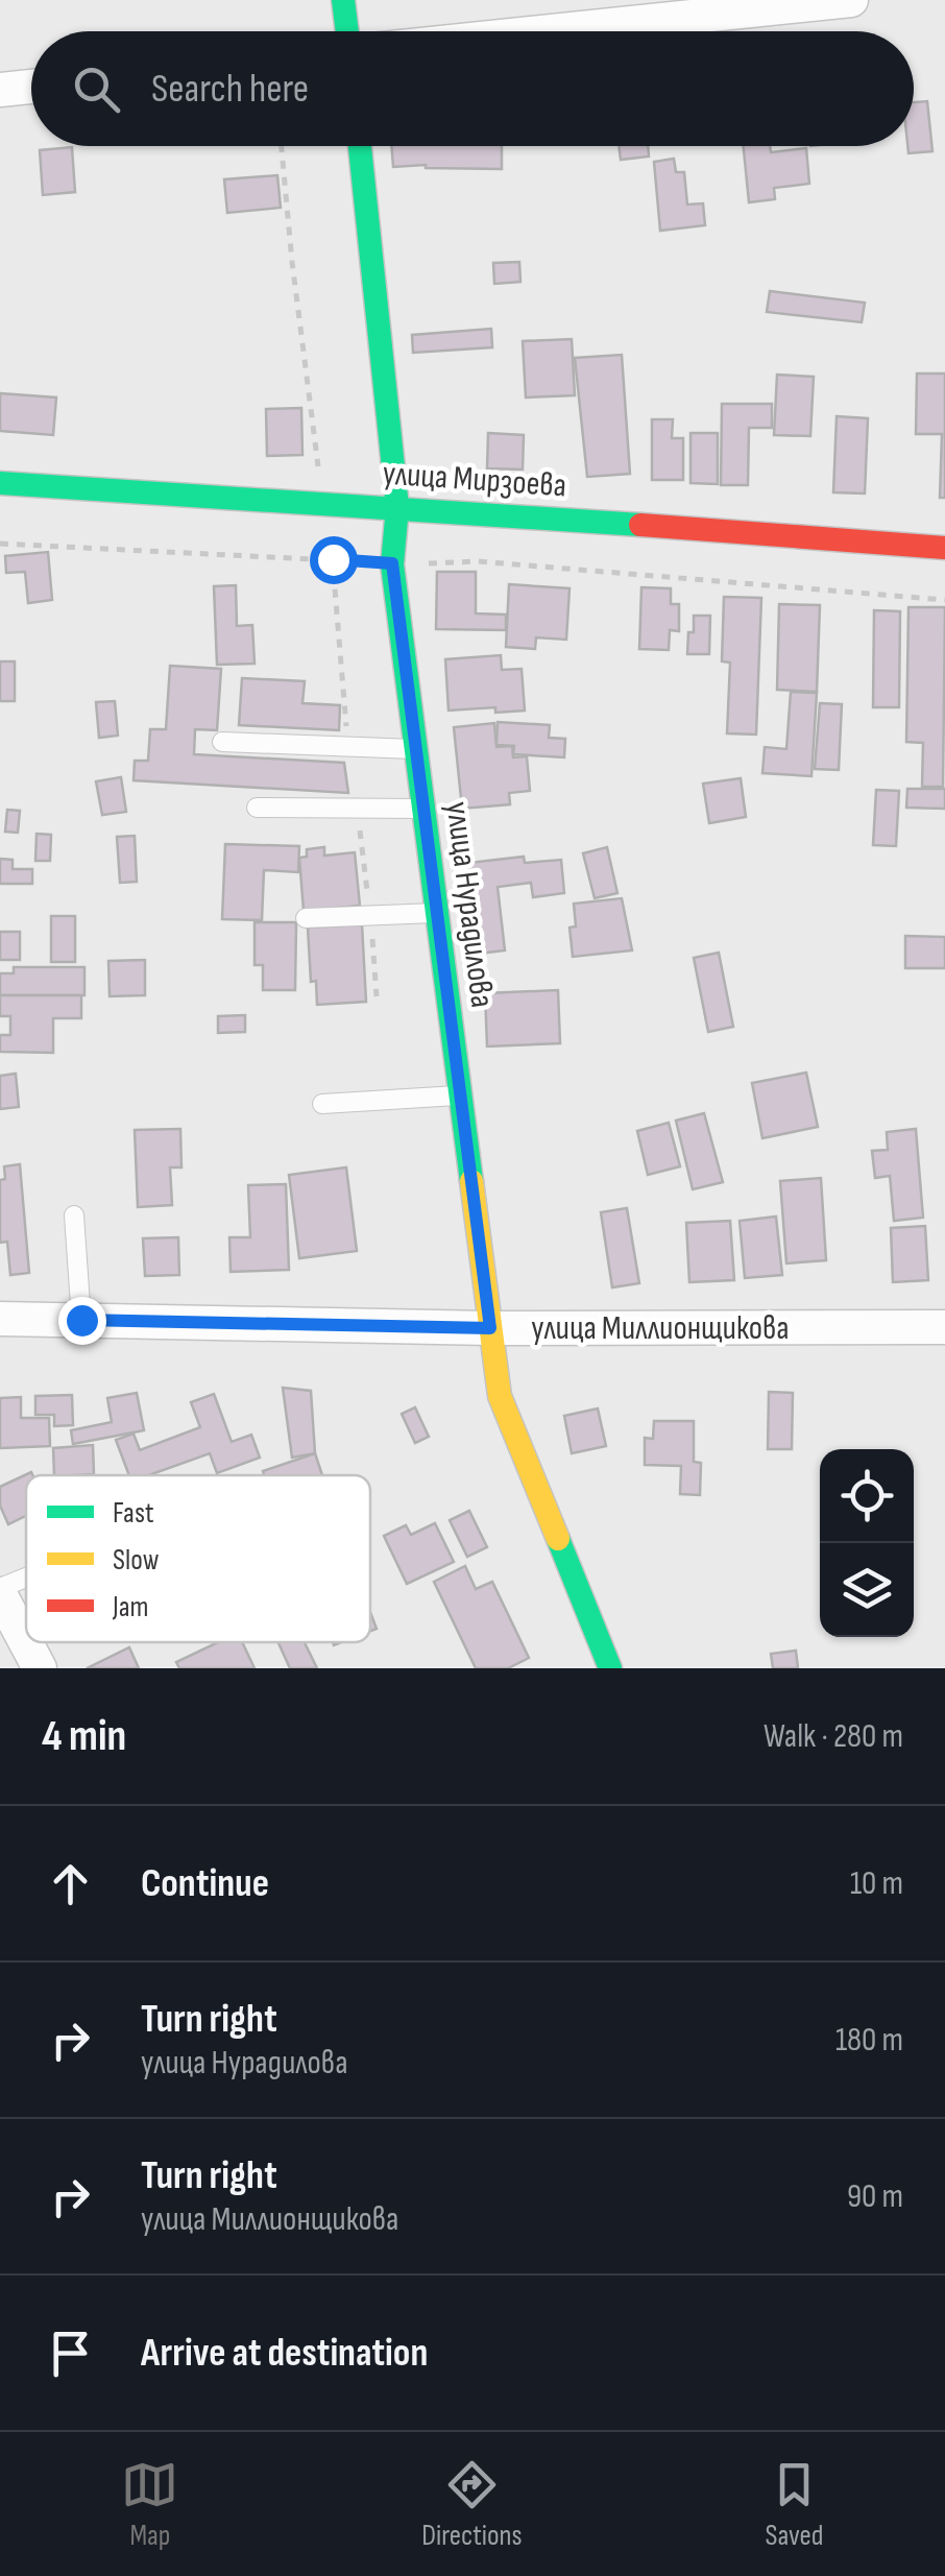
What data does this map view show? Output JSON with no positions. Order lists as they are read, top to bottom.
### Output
{
  "streets": {
    "street": ["улица Мирзоева", "улица Нурадилова", "улица Миллионщикова"]
  },
  "crossings": [
    ["улица Мирзоева", "улица Нурадилова"],
    ["улица Нурадилова", "улица Миллионщикова"]
  ],
  "legend": ["Fast", "Slow", "Jam"],
  "page": {
    "search": "Search here",
    "heading": ["4 min", "Walk · 280 m"],
    "list": [
      ["Continue", "10 m"],
      ["Turn right", "улица Нурадилова", "180 m"],
      ["Turn right", "улица Миллионщикова", "90 m"],
      "Arrive at destination"
    ],
    "nav": ["Map", "Directions", "Saved"]
  }
}
